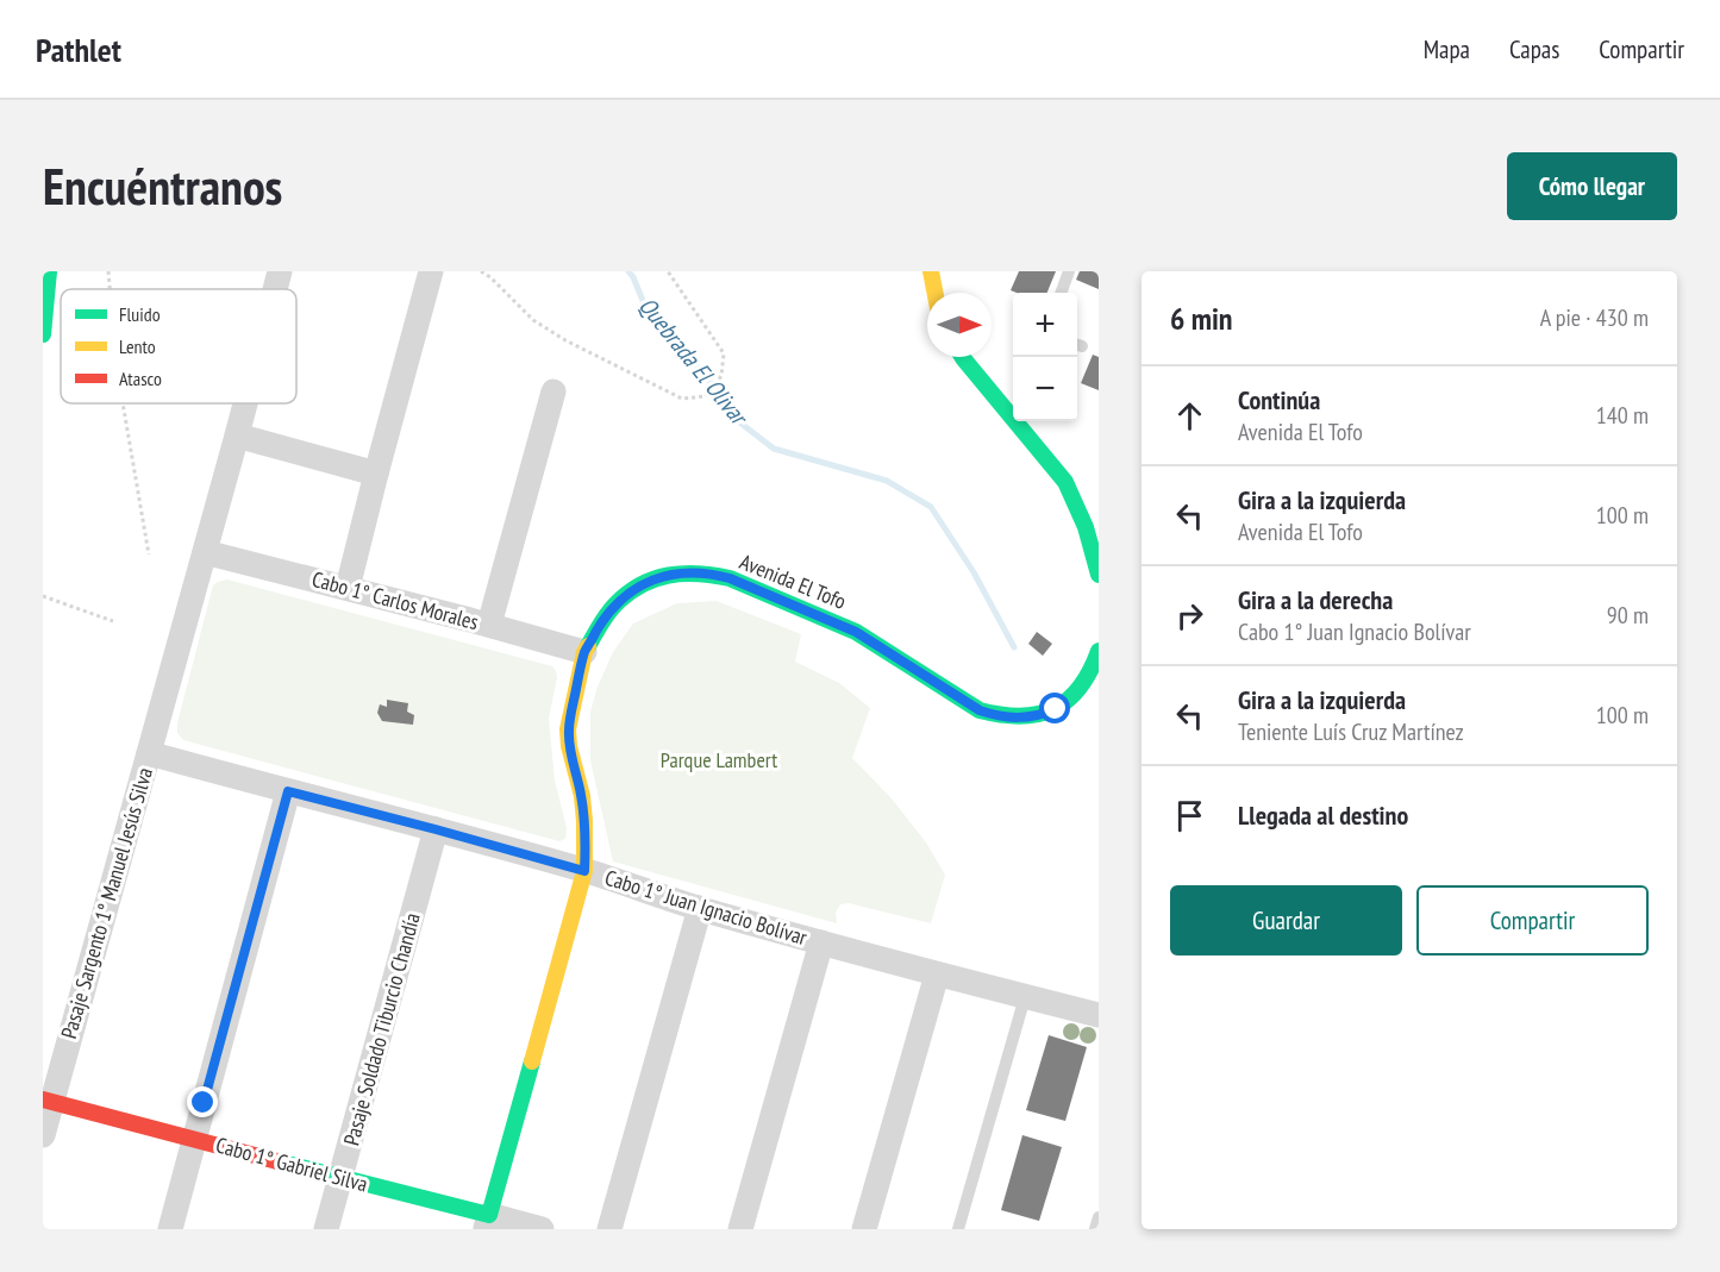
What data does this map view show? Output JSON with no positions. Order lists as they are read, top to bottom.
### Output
{
  "streets": {
    "street": [
      "Avenida El Tofo",
      "Cabo 1° Carlos Morales",
      "Pasaje Sargento 1° Manuel Jesús Silva",
      "Cabo 1° Juan Ignacio Bolívar",
      "Pasaje Soldado Tiburcio Chandía",
      "Cabo 1° Gabriel Silva"
    ]
  },
  "crossings": [
    ["Avenida El Tofo", "Cabo 1° Carlos Morales"],
    ["Avenida El Tofo", "Cabo 1° Juan Ignacio Bolívar"],
    ["Avenida El Tofo", "Cabo 1° Gabriel Silva"],
    ["Cabo 1° Carlos Morales", "Pasaje Sargento 1° Manuel Jesús Silva"],
    ["Pasaje Sargento 1° Manuel Jesús Silva", "Cabo 1° Juan Ignacio Bolívar"],
    ["Pasaje Sargento 1° Manuel Jesús Silva", "Cabo 1° Gabriel Silva"],
    ["Cabo 1° Juan Ignacio Bolívar", "Pasaje Soldado Tiburcio Chandía"],
    ["Pasaje Soldado Tiburcio Chandía", "Cabo 1° Gabriel Silva"]
  ],
  "water": ["Quebrada El Olivar"],
  "parks": ["Parque Lambert"],
  "legend": ["Fluido", "Lento", "Atasco"],
  "north": "right",
  "page": {
    "header": "Pathlet",
    "nav": ["Mapa", "Capas", "Compartir"],
    "buttons": [
      "Cómo llegar",
      ["Guardar", "Compartir"]
    ],
    "title": "Encuéntranos",
    "heading": ["6 min", "A pie · 430 m"],
    "map_buttons": ["+", "−"],
    "list": [
      ["Continúa", "Avenida El Tofo", "140 m"],
      ["Gira a la izquierda", "Avenida El Tofo", "100 m"],
      ["Gira a la derecha", "Cabo 1° Juan Ignacio Bolívar", "90 m"],
      ["Gira a la izquierda", "Teniente Luís Cruz Martínez", "100 m"],
      "Llegada al destino"
    ]
  }
}
